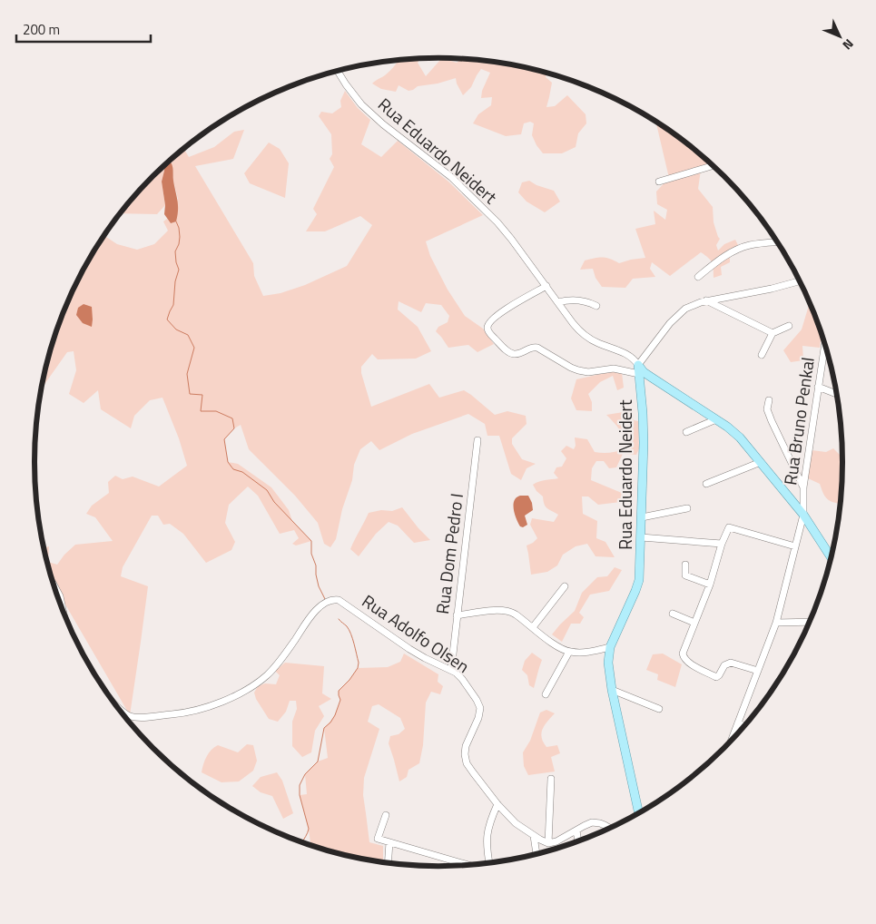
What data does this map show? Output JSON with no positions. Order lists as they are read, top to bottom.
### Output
{
  "streets": {
    "main road": ["Rua Eduardo Neidert"],
    "street": ["Rua Bruno Penkal", "Rua Dom Pedro I", "Rua Adolfo Olsen"]
  },
  "crossings": [
    ["Rua Dom Pedro I", "Rua Adolfo Olsen"]
  ],
  "scale_bar": "200 m",
  "north": "bottom right"
}
